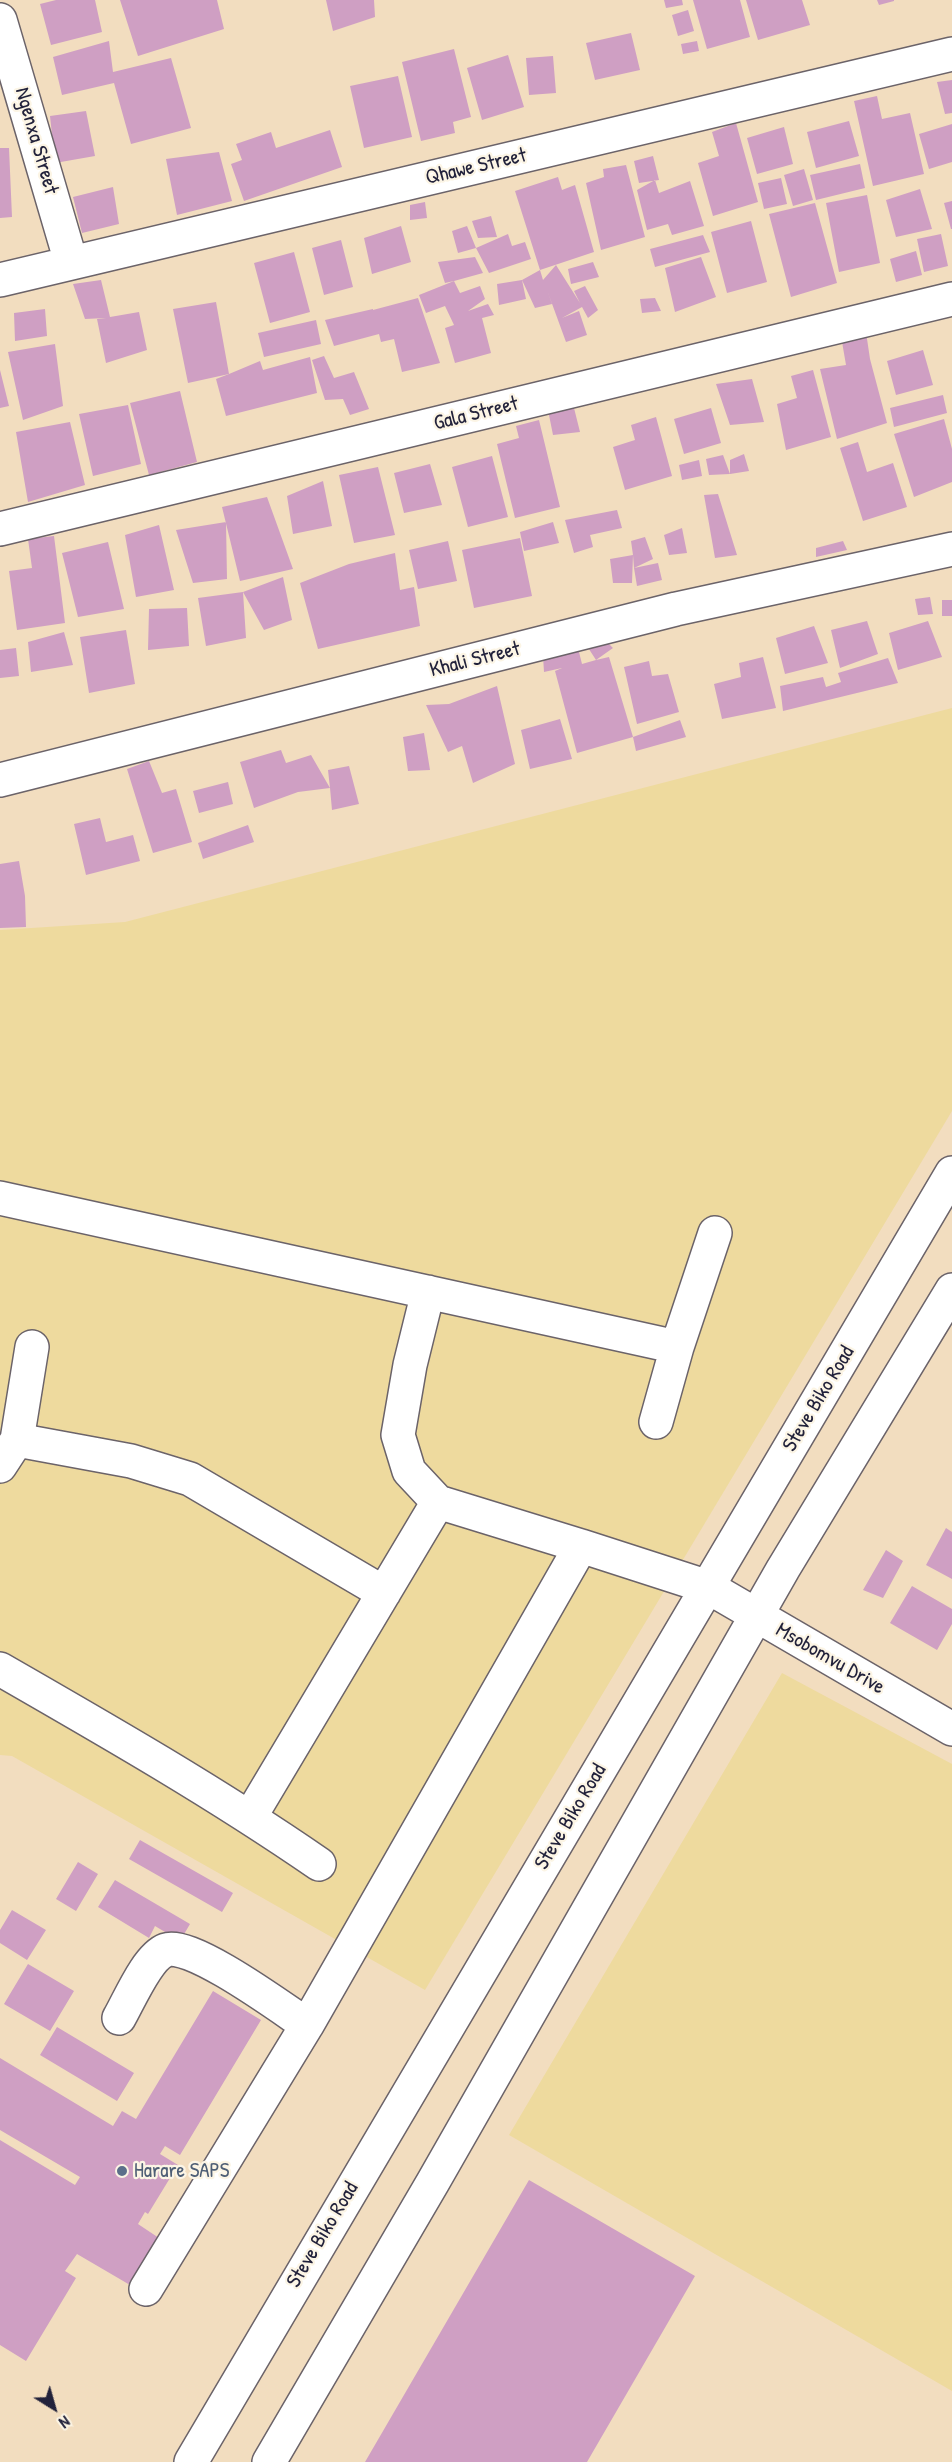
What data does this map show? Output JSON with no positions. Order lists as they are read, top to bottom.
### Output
{
  "streets": {
    "street": [
      "Ngenxa Street",
      "Qhawe Street",
      "Gala Street",
      "Khali Street",
      "Steve Biko Road",
      "Msobomvu Drive"
    ]
  },
  "crossings": [
    ["Ngenxa Street", "Qhawe Street"],
    ["Steve Biko Road", "Msobomvu Drive"]
  ],
  "places": ["Harare SAPS"],
  "north": "bottom right"
}
